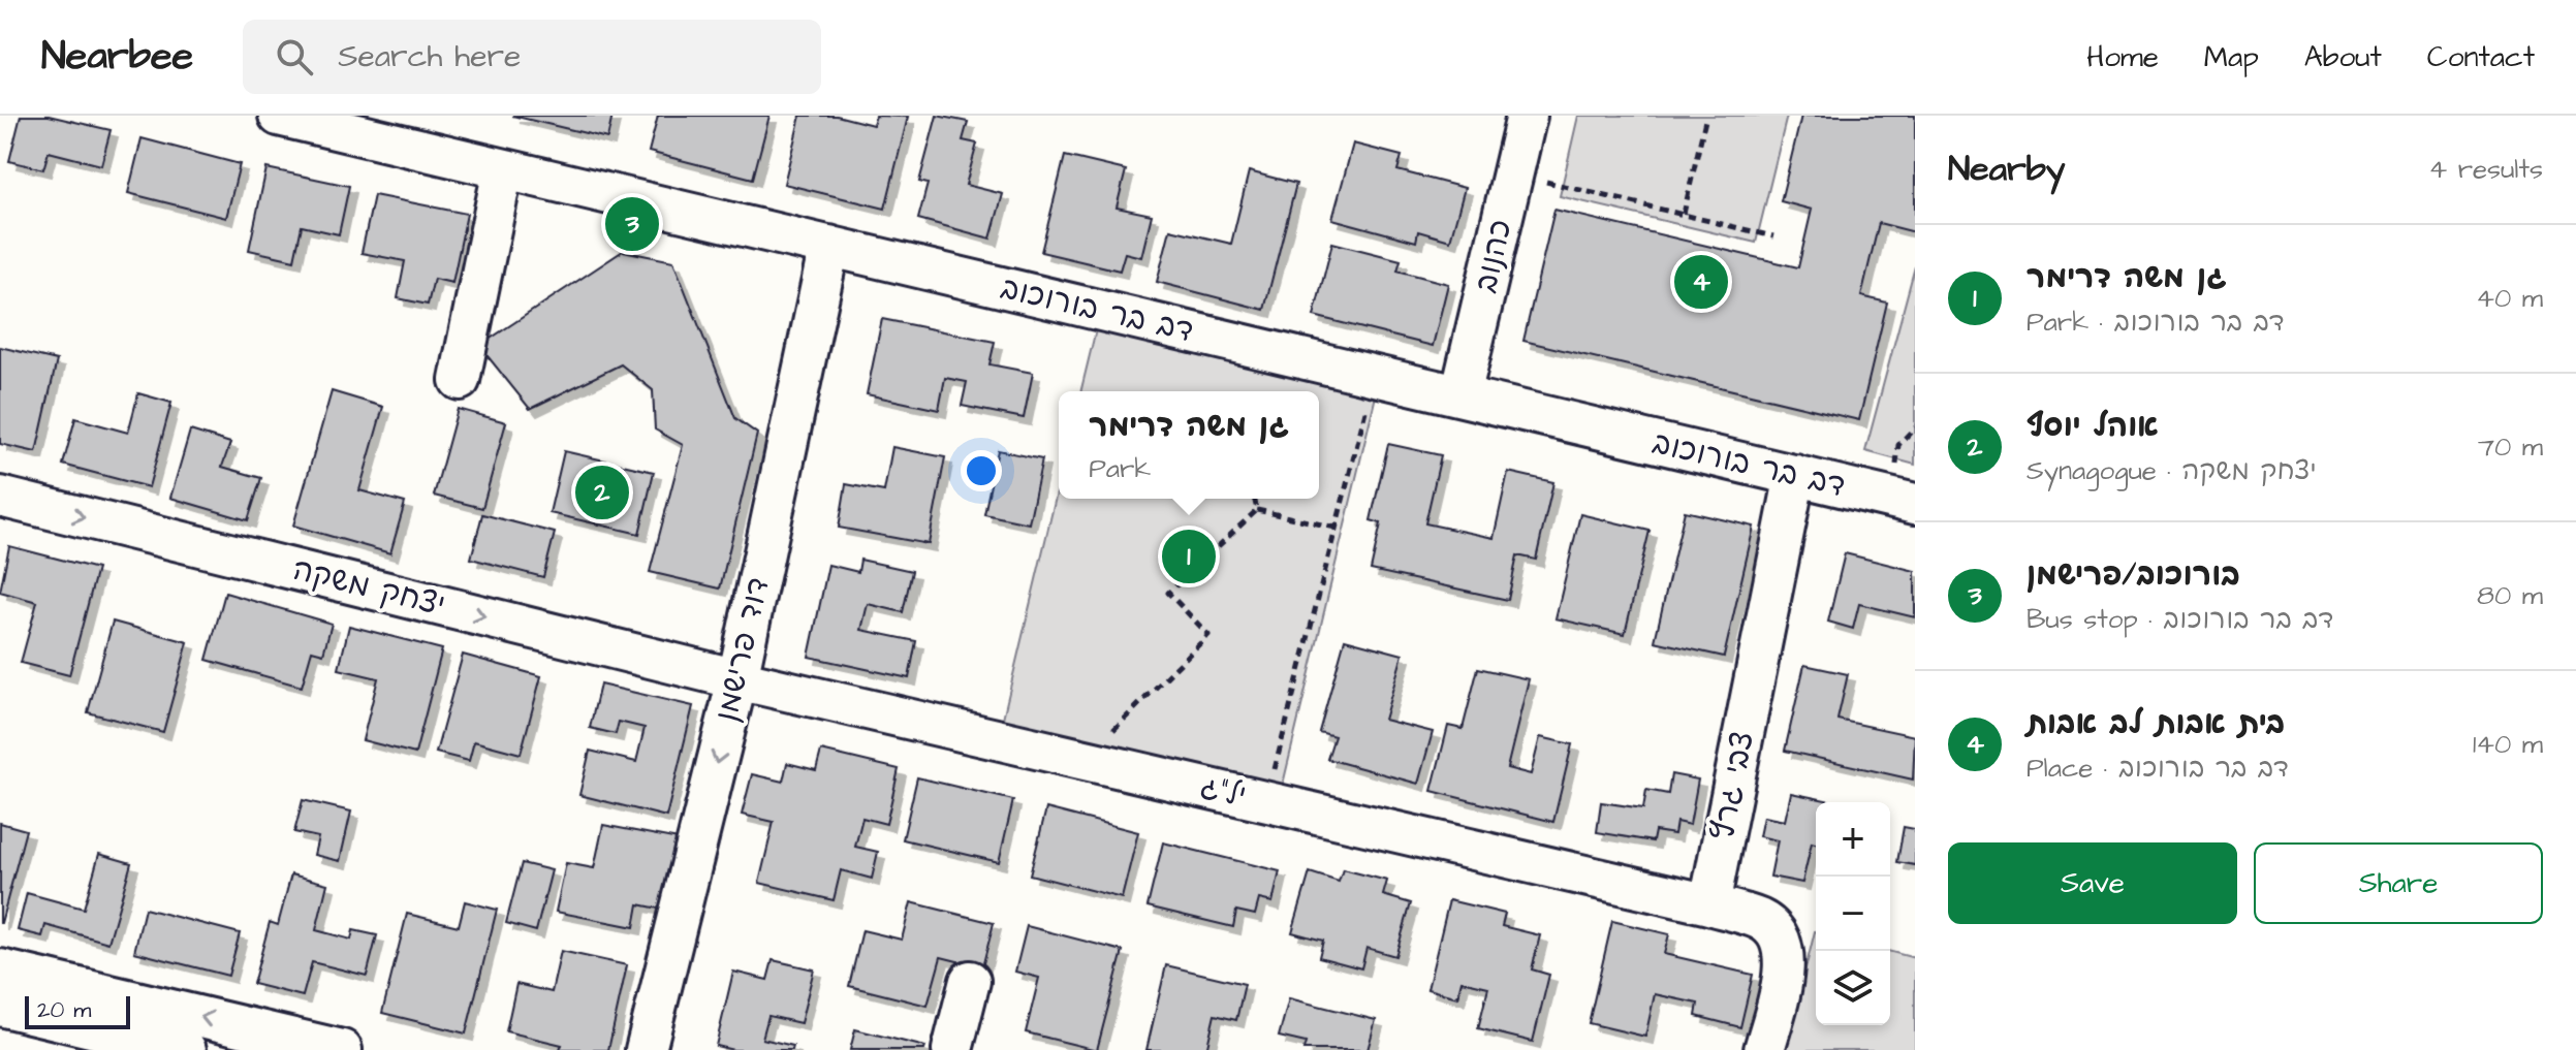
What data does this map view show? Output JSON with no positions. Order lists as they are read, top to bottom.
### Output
{
  "streets": {
    "street": [
      "כהנוב",
      "דב בר בורוכוב",
      "יצחק משקה",
      "דוד פרישמן",
      "צבי גרץ",
      "יל\"ג"
    ]
  },
  "crossings": [
    ["כהנוב", "דב בר בורוכוב"],
    ["דב בר בורוכוב", "דוד פרישמן"],
    ["דב בר בורוכוב", "צבי גרץ"],
    ["יצחק משקה", "דוד פרישמן"],
    ["יצחק משקה", "יל\"ג"],
    ["דוד פרישמן", "יל\"ג"],
    ["צבי גרץ", "יל\"ג"]
  ],
  "one_way": ["יצחק משקה", "דוד פרישמן"],
  "scale_bar": "20 m",
  "page": {
    "header": "Nearbee",
    "search": "Search here",
    "nav": [
      "Home",
      "Map",
      "About",
      "Contact"
    ],
    "heading": ["Nearby", "4 results"],
    "pins": [
      "3",
      "4",
      "2",
      "1"
    ],
    "list": [
      {
        "mark": "1",
        "name": "גן משה דרימר",
        "note": "Park · דב בר בורוכוב",
        "value": "40 m"
      },
      {
        "mark": "2",
        "name": "אוהל יוסף",
        "note": "Synagogue · יצחק משקה",
        "value": "70 m"
      },
      {
        "mark": "3",
        "name": "בורוכוב/פרישמן",
        "note": "Bus stop · דב בר בורוכוב",
        "value": "80 m"
      },
      {
        "mark": "4",
        "name": "בית אבות לב אבות",
        "note": "Place · דב בר בורוכוב",
        "value": "140 m"
      }
    ],
    "popup": ["גן משה דרימר", "Park"],
    "map_buttons": ["+", "−"],
    "buttons": ["Save", "Share"],
    "scale": "20 m"
  }
}
